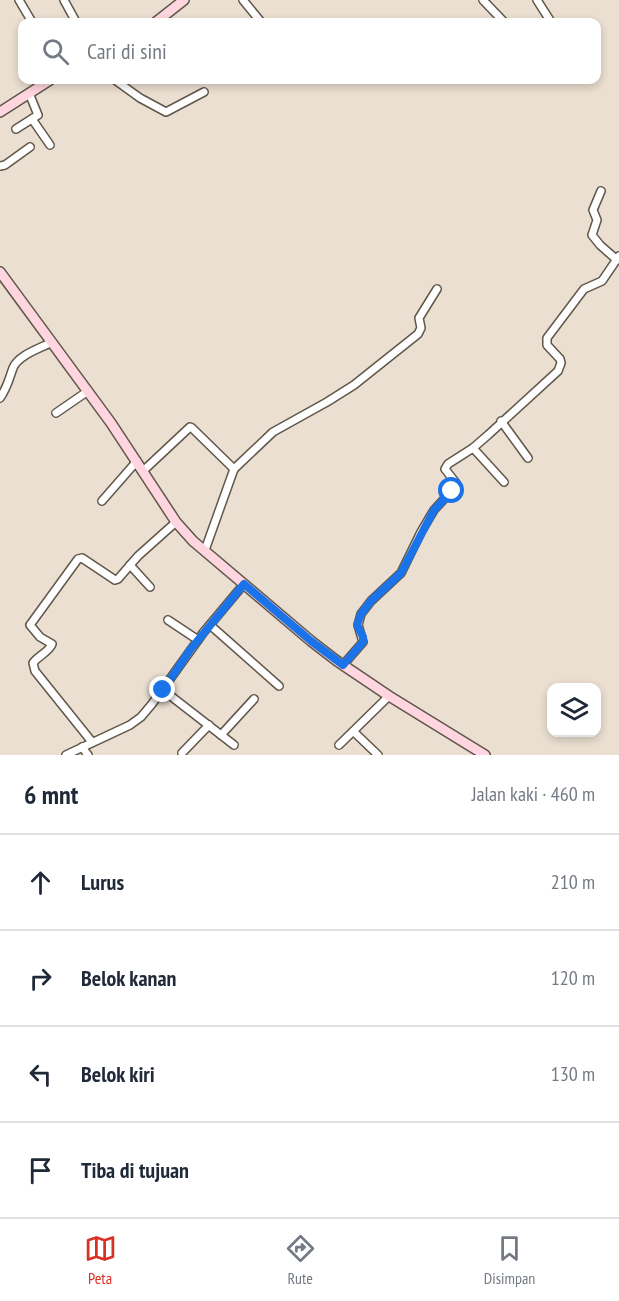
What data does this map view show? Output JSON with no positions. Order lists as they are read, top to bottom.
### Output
{
  "page": {
    "search": "Cari di sini",
    "heading": ["6 mnt", "Jalan kaki · 460 m"],
    "list": [
      ["Lurus", "210 m"],
      ["Belok kanan", "120 m"],
      ["Belok kiri", "130 m"],
      "Tiba di tujuan"
    ],
    "nav": ["Peta", "Rute", "Disimpan"]
  }
}
